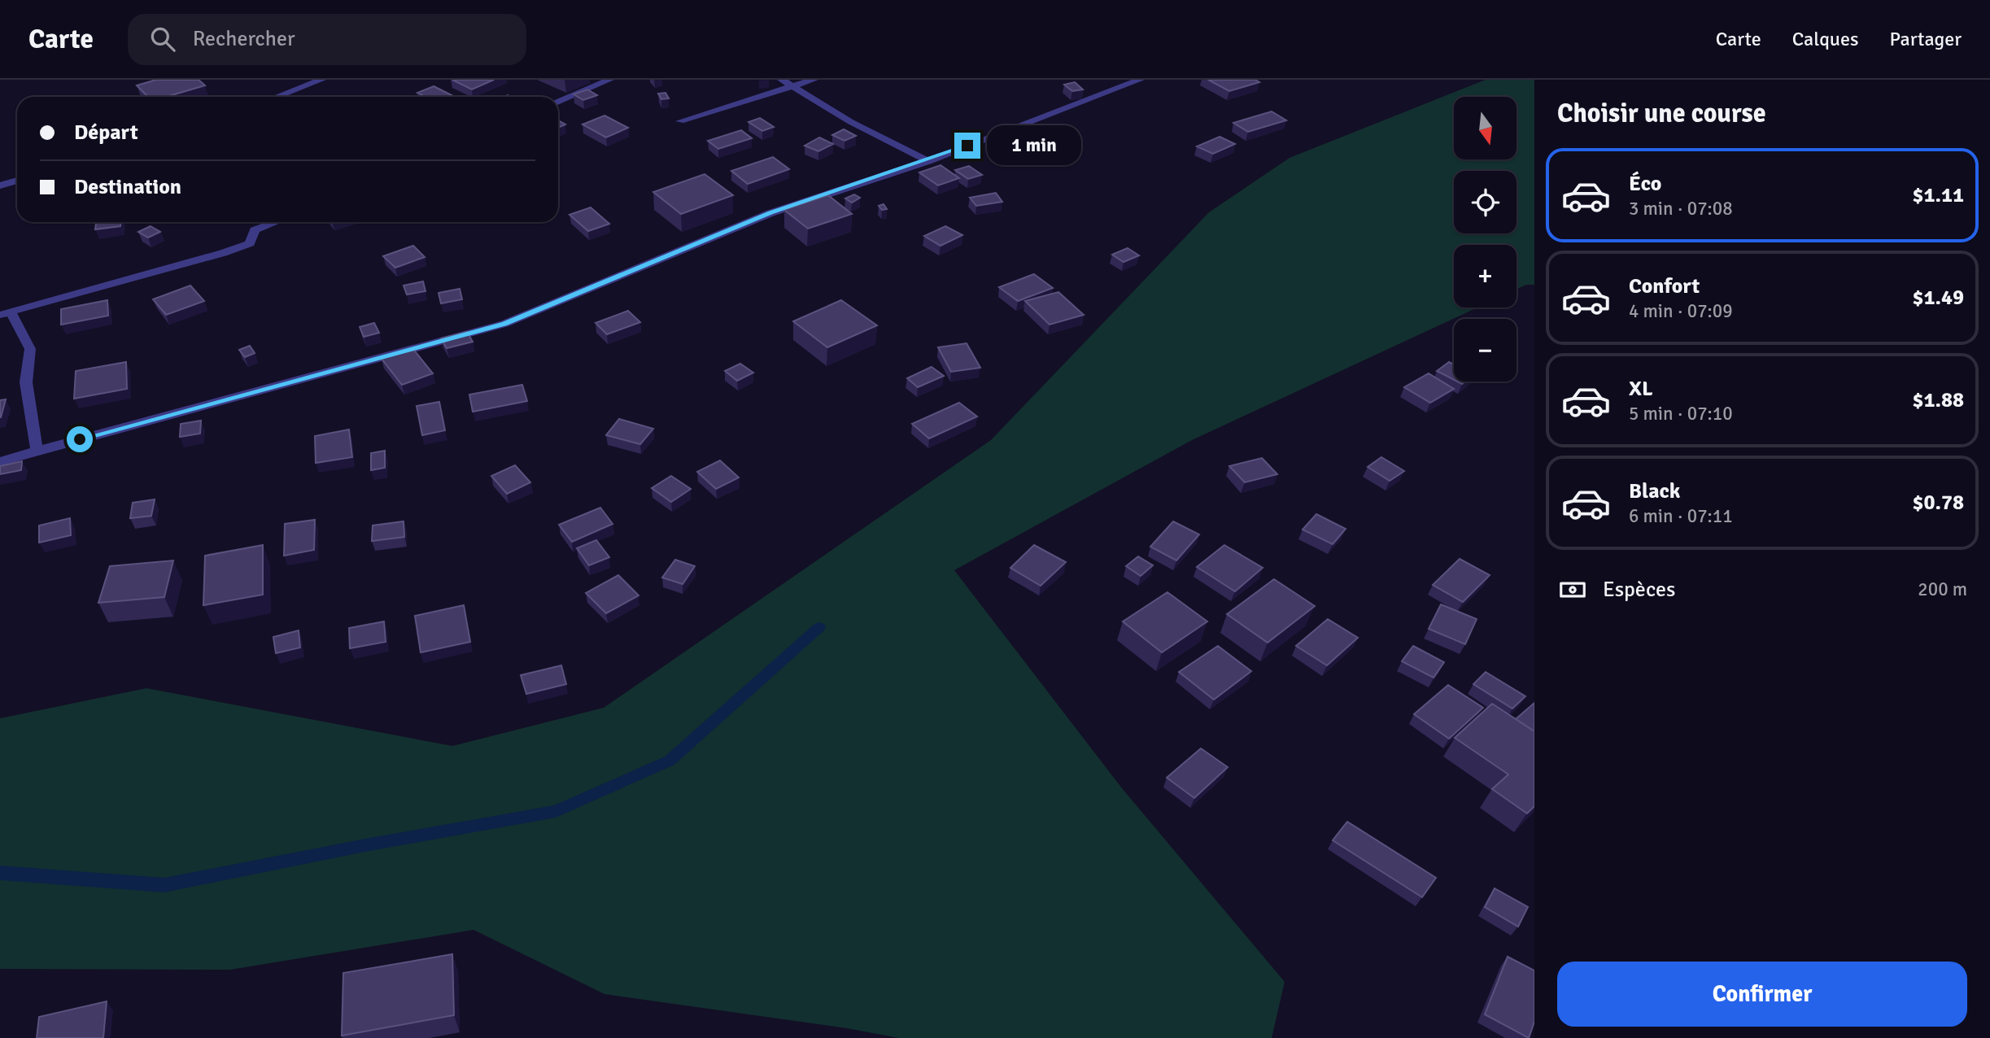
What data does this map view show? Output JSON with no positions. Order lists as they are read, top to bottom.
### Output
{
  "north": "bottom",
  "page": {
    "header": "Carte",
    "search": "Rechercher",
    "nav": ["Carte", "Calques", "Partager"],
    "heading": "Choisir une course",
    "map_buttons": ["+", "−"],
    "banner": ["Départ", "Destination"],
    "bubble": "1 min",
    "list": [
      {
        "name": "Éco",
        "note": "3 min · 07:08",
        "value": "$1.11"
      },
      {
        "name": "Confort",
        "note": "4 min · 07:09",
        "value": "$1.49"
      },
      {
        "name": "XL",
        "note": "5 min · 07:10",
        "value": "$1.88"
      },
      {
        "name": "Black",
        "note": "6 min · 07:11",
        "value": "$0.78"
      }
    ],
    "pay": ["Espèces", "200 m"],
    "buttons": "Confirmer"
  }
}
